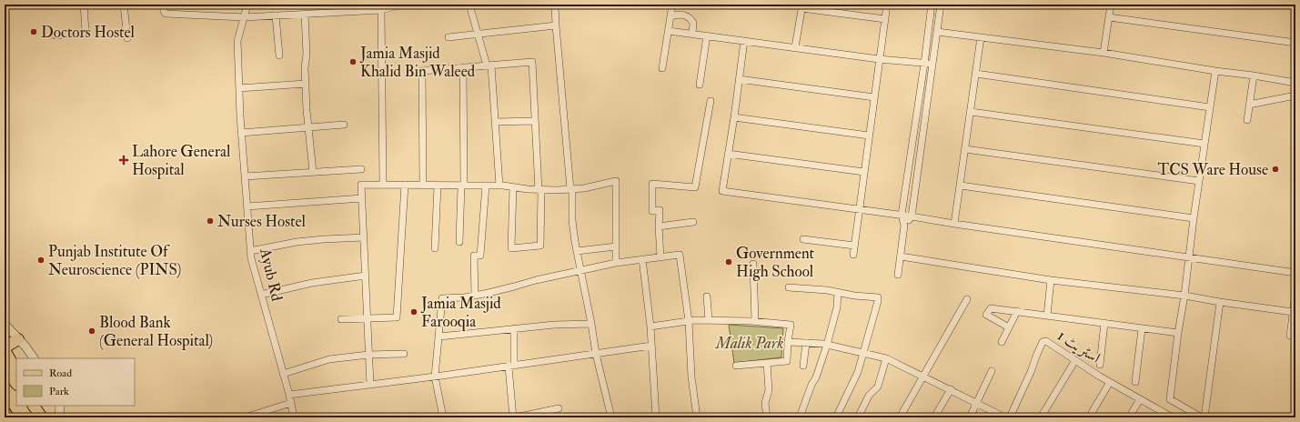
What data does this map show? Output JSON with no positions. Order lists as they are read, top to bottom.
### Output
{
  "streets": {
    "street": ["Ayub Rd", "اسٹریٹ 1"]
  },
  "parks": ["Malik Park"],
  "places": {
    "other": [
      "Doctors Hostel",
      "Jamia Masjid Khalid Bin Waleed",
      "TCS Ware House",
      "Nurses Hostel",
      "Punjab Institute Of Neuroscience (PINS)",
      "Government High School",
      "Jamia Masjid Farooqia",
      "Blood Bank (General Hospital)"
    ],
    "health": ["Lahore General Hospital"]
  },
  "legend": ["Road", "Park"]
}
